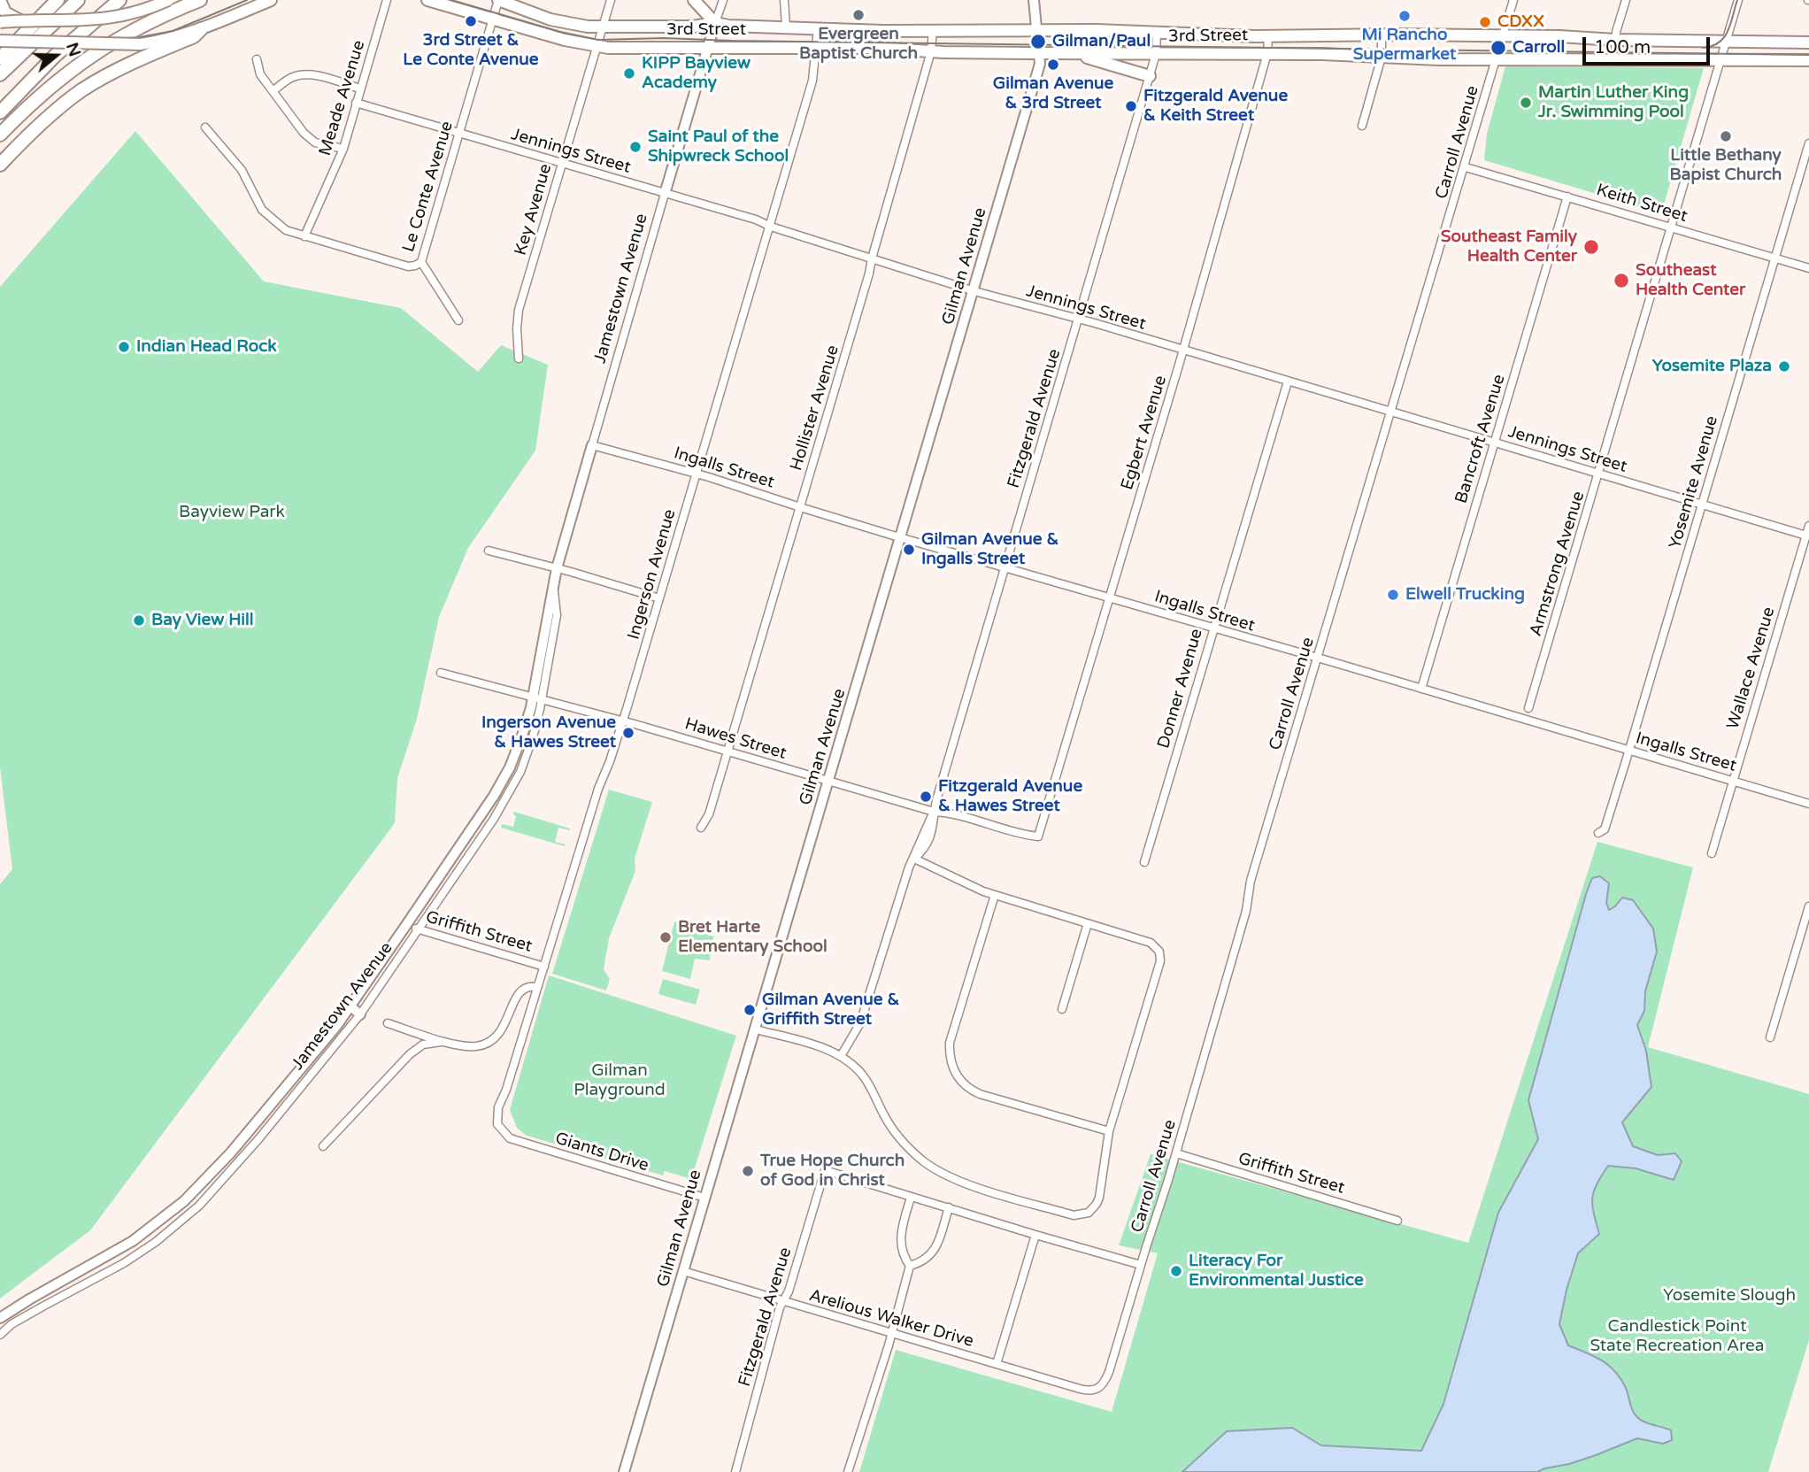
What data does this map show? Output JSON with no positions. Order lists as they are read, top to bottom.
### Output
{
  "streets": {
    "main road": ["3rd Street"],
    "street": [
      "Meade Avenue",
      "Carroll Avenue",
      "Jennings Street",
      "Le Conte Avenue",
      "Keith Street",
      "Key Avenue",
      "Gilman Avenue",
      "Jamestown Avenue",
      "Hollister Avenue",
      "Fitzgerald Avenue",
      "Egbert Avenue",
      "Bancroft Avenue",
      "Ingalls Street",
      "Yosemite Avenue",
      "Armstrong Avenue",
      "Ingerson Avenue",
      "Wallace Avenue",
      "Donner Avenue",
      "Hawes Street",
      "Griffith Street",
      "Giants Drive",
      "Arelious Walker Drive"
    ]
  },
  "crossings": [
    ["3rd Street", "Carroll Avenue"],
    ["3rd Street", "Le Conte Avenue"],
    ["3rd Street", "Key Avenue"],
    ["3rd Street", "Gilman Avenue"],
    ["3rd Street", "Jamestown Avenue"],
    ["3rd Street", "Hollister Avenue"],
    ["3rd Street", "Fitzgerald Avenue"],
    ["3rd Street", "Egbert Avenue"],
    ["3rd Street", "Armstrong Avenue"],
    ["3rd Street", "Ingerson Avenue"],
    ["Meade Avenue", "Jennings Street"],
    ["Meade Avenue", "Le Conte Avenue"],
    ["Carroll Avenue", "Jennings Street"],
    ["Carroll Avenue", "Keith Street"],
    ["Carroll Avenue", "Ingalls Street"],
    ["Carroll Avenue", "Griffith Street"],
    ["Carroll Avenue", "Arelious Walker Drive"],
    ["Jennings Street", "Le Conte Avenue"],
    ["Jennings Street", "Key Avenue"],
    ["Jennings Street", "Gilman Avenue"],
    ["Jennings Street", "Jamestown Avenue"],
    ["Jennings Street", "Hollister Avenue"],
    ["Jennings Street", "Fitzgerald Avenue"],
    ["Jennings Street", "Egbert Avenue"],
    ["Jennings Street", "Bancroft Avenue"],
    ["Jennings Street", "Yosemite Avenue"],
    ["Jennings Street", "Armstrong Avenue"],
    ["Jennings Street", "Ingerson Avenue"],
    ["Jennings Street", "Wallace Avenue"],
    ["Jennings Street", "Donner Avenue"],
    ["Keith Street", "Bancroft Avenue"],
    ["Keith Street", "Yosemite Avenue"],
    ["Keith Street", "Armstrong Avenue"],
    ["Gilman Avenue", "Ingalls Street"],
    ["Gilman Avenue", "Hawes Street"],
    ["Gilman Avenue", "Giants Drive"],
    ["Gilman Avenue", "Arelious Walker Drive"],
    ["Jamestown Avenue", "Ingalls Street"],
    ["Jamestown Avenue", "Hawes Street"],
    ["Jamestown Avenue", "Griffith Street"],
    ["Hollister Avenue", "Ingalls Street"],
    ["Hollister Avenue", "Hawes Street"],
    ["Fitzgerald Avenue", "Ingalls Street"],
    ["Fitzgerald Avenue", "Hawes Street"],
    ["Fitzgerald Avenue", "Arelious Walker Drive"],
    ["Egbert Avenue", "Ingalls Street"],
    ["Egbert Avenue", "Hawes Street"],
    ["Bancroft Avenue", "Ingalls Street"],
    ["Ingalls Street", "Yosemite Avenue"],
    ["Ingalls Street", "Ingerson Avenue"],
    ["Ingalls Street", "Wallace Avenue"],
    ["Ingalls Street", "Donner Avenue"],
    ["Ingerson Avenue", "Hawes Street"],
    ["Ingerson Avenue", "Griffith Street"],
    ["Ingerson Avenue", "Giants Drive"]
  ],
  "parks": [
    "Bayview Park",
    "Gilman Playground",
    "Yosemite Slough",
    "Candlestick Point State Recreation Area"
  ],
  "places": [
    "Evergreen Baptist Church",
    "Mi Rancho Supermarket",
    "3rd Street & Le Conte Avenue",
    "CDXX",
    "Gilman/Paul",
    "Carroll",
    "Gilman Avenue & 3rd Street",
    "KIPP Bayview Academy",
    "Martin Luther King Jr. Swimming Pool",
    "Fitzgerald Avenue & Keith Street",
    "Little Bethany Bapist Church",
    "Saint Paul of the Shipwreck School",
    "Southeast Family Health Center",
    "Southeast Health Center",
    "Indian Head Rock",
    "Yosemite Plaza",
    "Gilman Avenue & Ingalls Street",
    "Elwell Trucking",
    "Bay View Hill",
    "Ingerson Avenue & Hawes Street",
    "Fitzgerald Avenue & Hawes Street",
    "Bret Harte Elementary School",
    "Gilman Avenue & Griffith Street",
    "True Hope Church of God in Christ",
    "Literacy For Environmental Justice"
  ],
  "scale_bar": "100 m",
  "north": "right"
}
